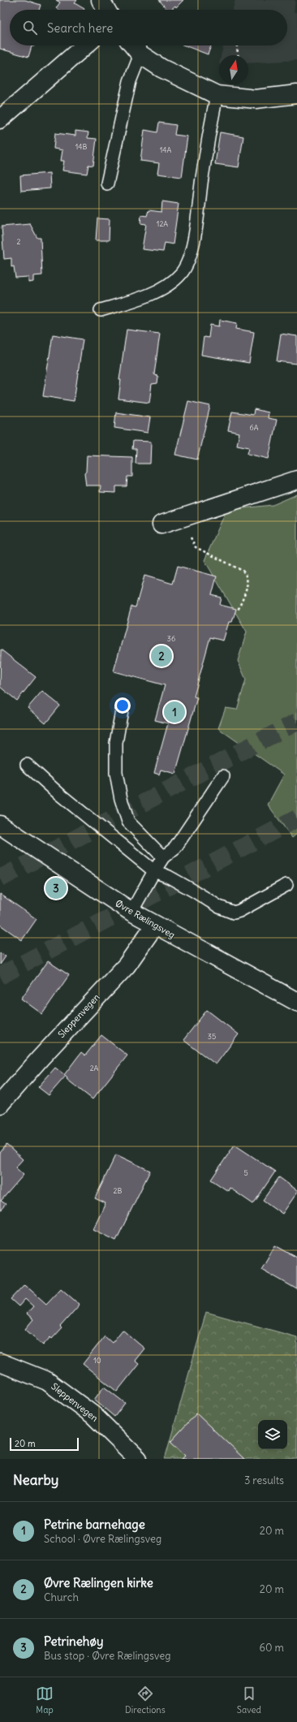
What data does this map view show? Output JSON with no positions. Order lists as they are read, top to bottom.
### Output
{
  "streets": {
    "street": ["Øvre Rælingsveg", "Sleppenvegen"]
  },
  "crossings": [
    ["Øvre Rælingsveg", "Sleppenvegen"]
  ],
  "house_numbers": [
    "14B",
    "14A",
    "12A",
    "2",
    "6A",
    "36",
    "35",
    "2A",
    "5",
    "2B",
    "10"
  ],
  "scale_bar": "20 m",
  "north": "top",
  "page": {
    "search": "Search here",
    "pins": ["2", "1", "3"],
    "scale": "20 m",
    "heading": ["Nearby", "3 results"],
    "list": [
      {
        "mark": "1",
        "name": "Petrine barnehage",
        "note": "School · Øvre Rælingsveg",
        "value": "20 m"
      },
      {
        "mark": "2",
        "name": "Øvre Rælingen kirke",
        "note": "Church",
        "value": "20 m"
      },
      {
        "mark": "3",
        "name": "Petrinehøy",
        "note": "Bus stop · Øvre Rælingsveg",
        "value": "60 m"
      }
    ],
    "nav": ["Map", "Directions", "Saved"]
  }
}
